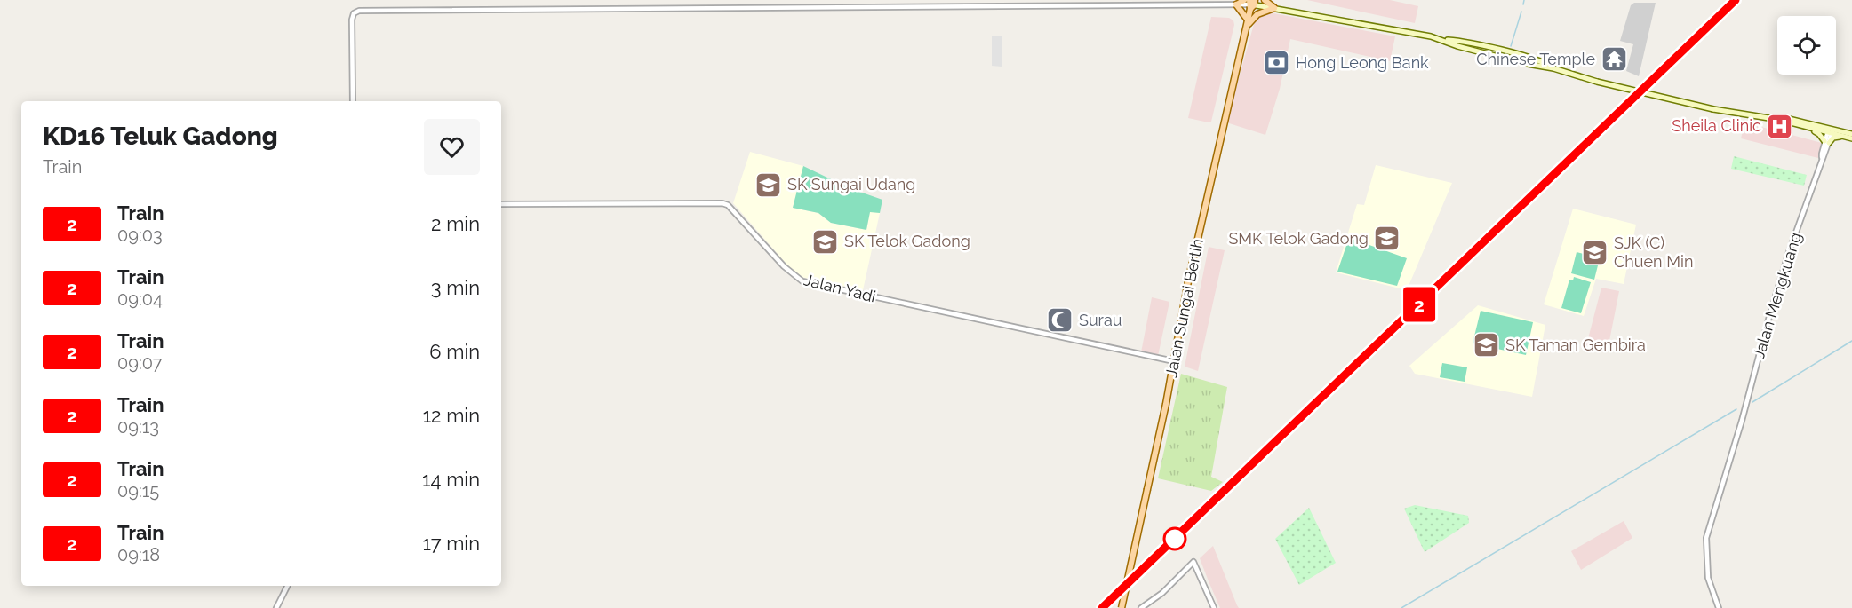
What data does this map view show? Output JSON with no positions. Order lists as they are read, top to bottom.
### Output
{
  "streets": {
    "main road": ["Jalan Sungai Bertih"],
    "street": ["Jalan Yadi", "Jalan Mengkuang"]
  },
  "crossings": [
    ["Jalan Yadi", "Jalan Sungai Bertih"]
  ],
  "places": {
    "temple": ["Chinese Temple"],
    "bank": ["Hong Leong Bank"],
    "hospital": ["Sheila Clinic"],
    "school or university": [
      "SK Sungai Udang",
      "SMK Telok Gadong",
      "SK Telok Gadong",
      "SJK (C) Chuen Min",
      "SK Taman Gembira"
    ],
    "mosque": ["Surau"]
  },
  "page": {
    "on_map": "2",
    "heading": ["KD16 Teluk Gadong", "Train"],
    "list": [
      {
        "mark": "2",
        "name": "Train",
        "note": "09:03",
        "value": "2 min"
      },
      {
        "mark": "2",
        "name": "Train",
        "note": "09:04",
        "value": "3 min"
      },
      {
        "mark": "2",
        "name": "Train",
        "note": "09:07",
        "value": "6 min"
      },
      {
        "mark": "2",
        "name": "Train",
        "note": "09:13",
        "value": "12 min"
      },
      {
        "mark": "2",
        "name": "Train",
        "note": "09:15",
        "value": "14 min"
      },
      {
        "mark": "2",
        "name": "Train",
        "note": "09:18",
        "value": "17 min"
      }
    ]
  }
}
